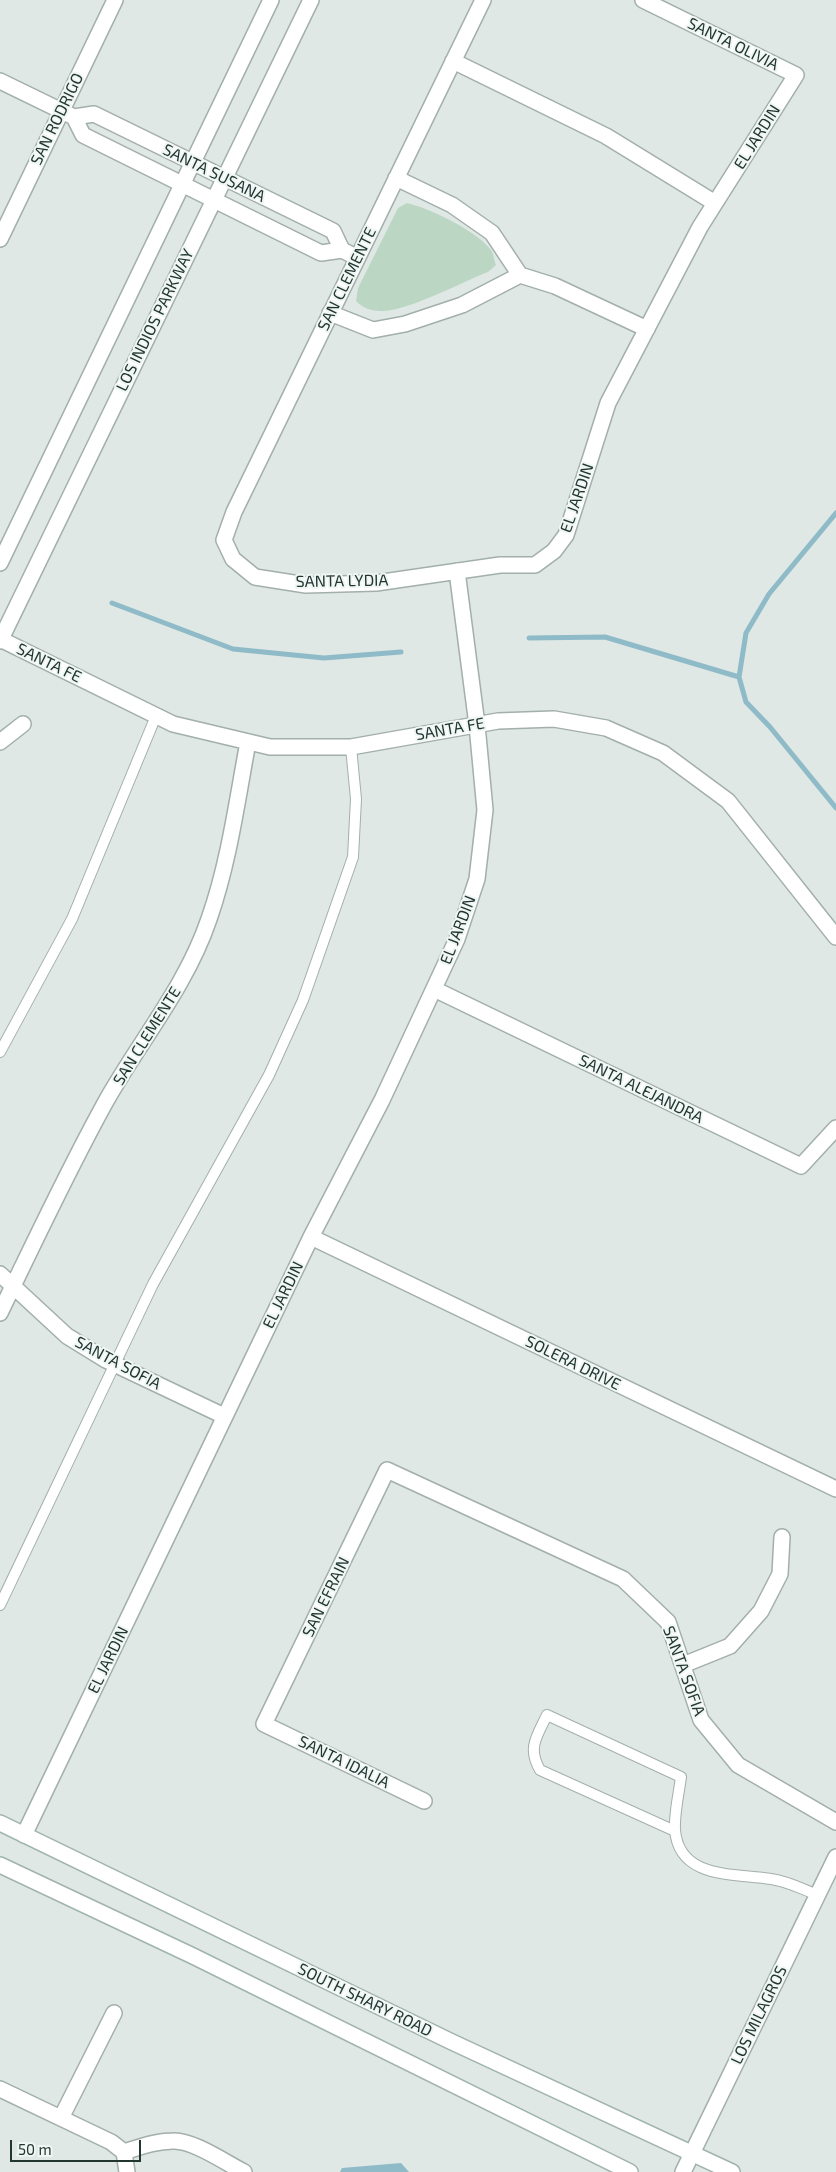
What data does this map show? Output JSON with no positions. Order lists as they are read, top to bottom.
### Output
{
  "streets": {
    "street": [
      "SANTA OLIVIA",
      "SAN RODRIGO",
      "EL JARDIN",
      "SANTA SUSANA",
      "SAN CLEMENTE",
      "LOS INDIOS PARKWAY",
      "SANTA LYDIA",
      "SANTA FE",
      "SANTA ALEJANDRA",
      "SANTA SOFIA",
      "SOLERA DRIVE",
      "SAN EFRAIN",
      "SANTA IDALIA",
      "SOUTH SHARY ROAD",
      "LOS MILAGROS"
    ]
  },
  "crossings": [
    ["SANTA OLIVIA", "EL JARDIN"],
    ["SAN RODRIGO", "SANTA SUSANA"],
    ["EL JARDIN", "SANTA LYDIA"],
    ["EL JARDIN", "SANTA FE"],
    ["EL JARDIN", "SANTA ALEJANDRA"],
    ["EL JARDIN", "SANTA SOFIA"],
    ["EL JARDIN", "SOLERA DRIVE"],
    ["EL JARDIN", "SOUTH SHARY ROAD"],
    ["SANTA SUSANA", "LOS INDIOS PARKWAY"],
    ["SAN CLEMENTE", "SANTA LYDIA"],
    ["SAN CLEMENTE", "SANTA FE"],
    ["SAN CLEMENTE", "SANTA SOFIA"],
    ["LOS INDIOS PARKWAY", "SANTA FE"],
    ["SANTA SOFIA", "SAN EFRAIN"],
    ["SAN EFRAIN", "SANTA IDALIA"],
    ["SOUTH SHARY ROAD", "LOS MILAGROS"]
  ],
  "scale_bar": "50 m"
}
